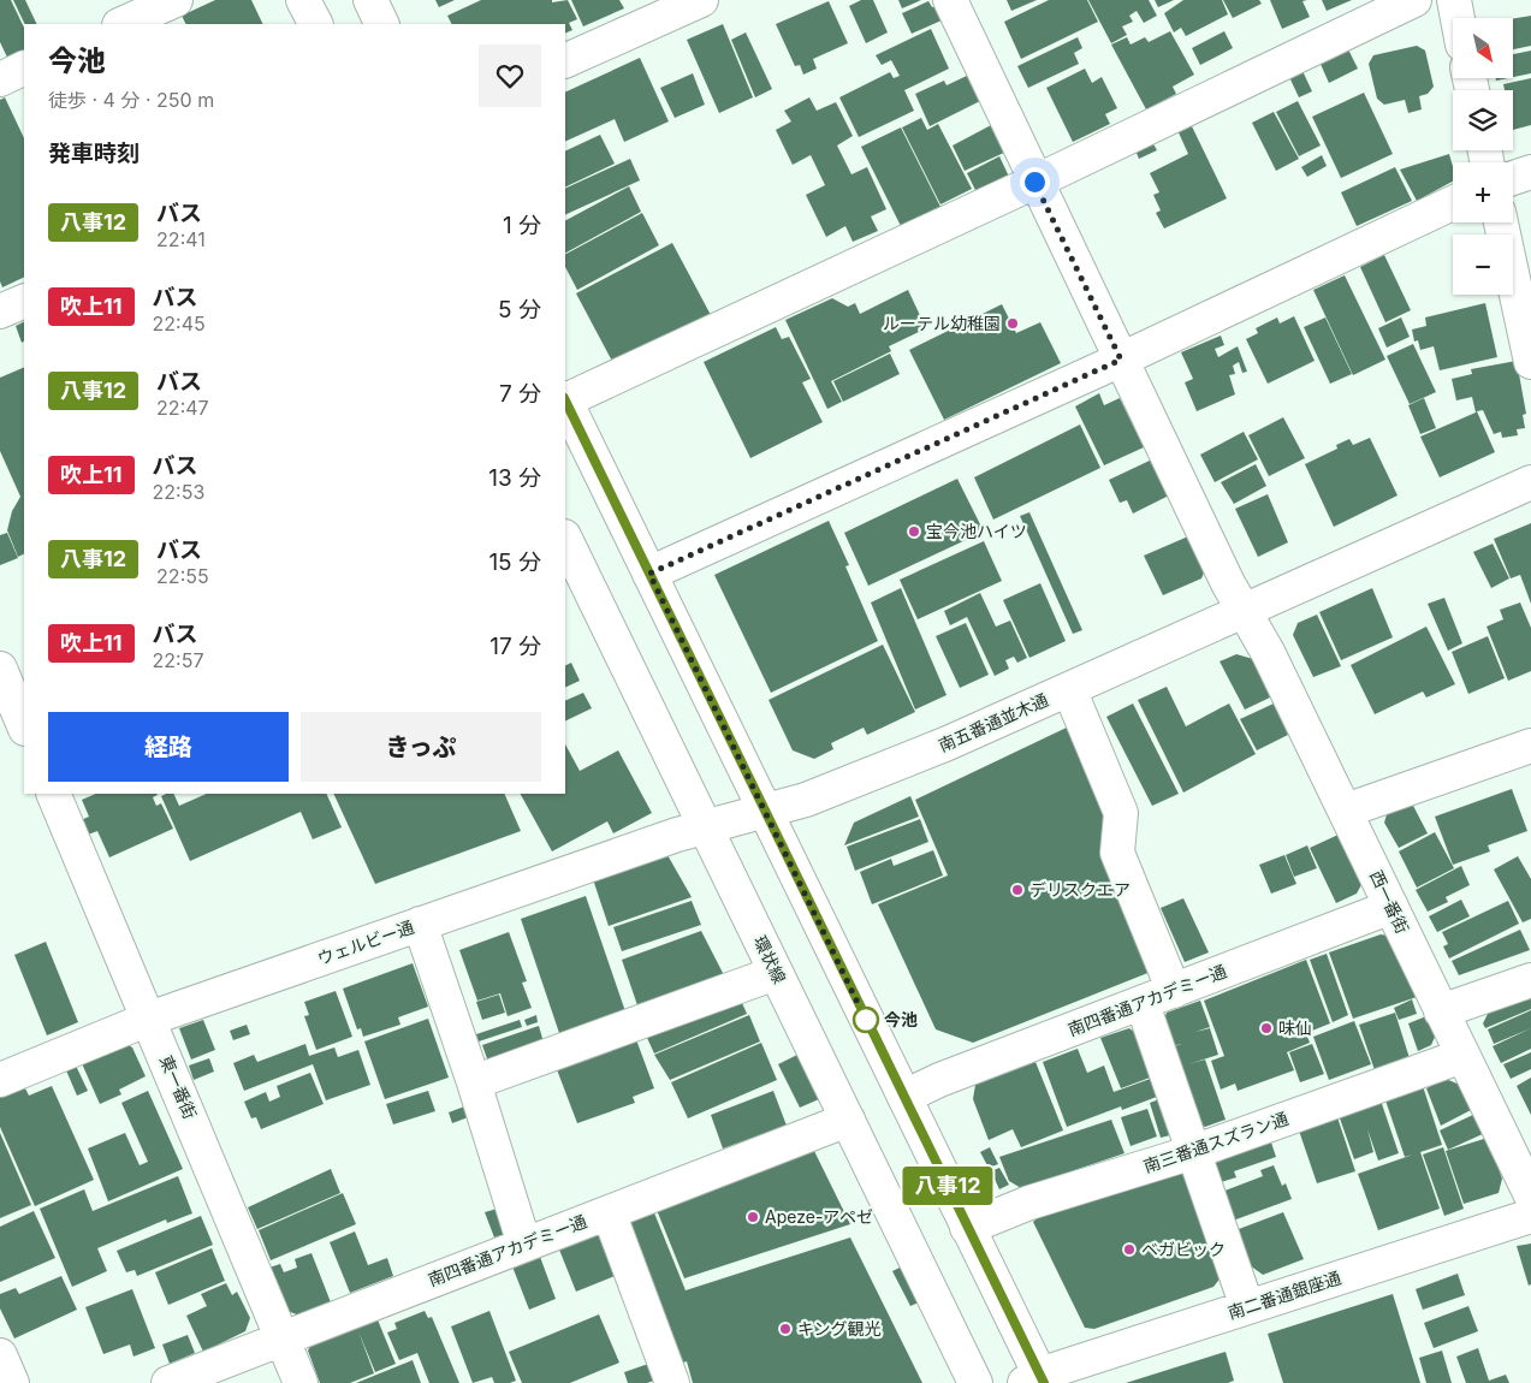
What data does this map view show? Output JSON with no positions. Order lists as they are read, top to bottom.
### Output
{
  "streets": {
    "street": [
      "南五番通並木通",
      "西一番街",
      "ウェルビー通",
      "環状線",
      "南四番通アカデミー通",
      "東一番街",
      "南三番通スズラン通",
      "南二番通銀座通"
    ]
  },
  "crossings": [
    ["南五番通並木通", "西一番街"],
    ["南五番通並木通", "ウェルビー通"],
    ["西一番街", "南四番通アカデミー通"],
    ["西一番街", "南三番通スズラン通"],
    ["ウェルビー通", "環状線"],
    ["ウェルビー通", "東一番街"],
    ["環状線", "南四番通アカデミー通"],
    ["南四番通アカデミー通", "東一番街"]
  ],
  "places": [
    "ルーテル幼稚園",
    "宝今池ハイツ",
    "デリスクエア",
    "今池",
    "味仙",
    "Apeze-アペゼ",
    "ベガビック",
    "キング観光"
  ],
  "lines": ["bus line 八事12"],
  "north": "bottom right",
  "page": {
    "on_map": "八事12",
    "map_buttons": ["+", "−"],
    "heading": [
      ["今池", "徒歩 · 4 分 · 250 m"],
      "発車時刻"
    ],
    "list": [
      {
        "mark": "八事12",
        "name": "バス",
        "note": "22:41",
        "value": "1 分"
      },
      {
        "mark": "吹上11",
        "name": "バス",
        "note": "22:45",
        "value": "5 分"
      },
      {
        "mark": "八事12",
        "name": "バス",
        "note": "22:47",
        "value": "7 分"
      },
      {
        "mark": "吹上11",
        "name": "バス",
        "note": "22:53",
        "value": "13 分"
      },
      {
        "mark": "八事12",
        "name": "バス",
        "note": "22:55",
        "value": "15 分"
      },
      {
        "mark": "吹上11",
        "name": "バス",
        "note": "22:57",
        "value": "17 分"
      }
    ],
    "buttons": ["経路", "きっぷ"]
  }
}
